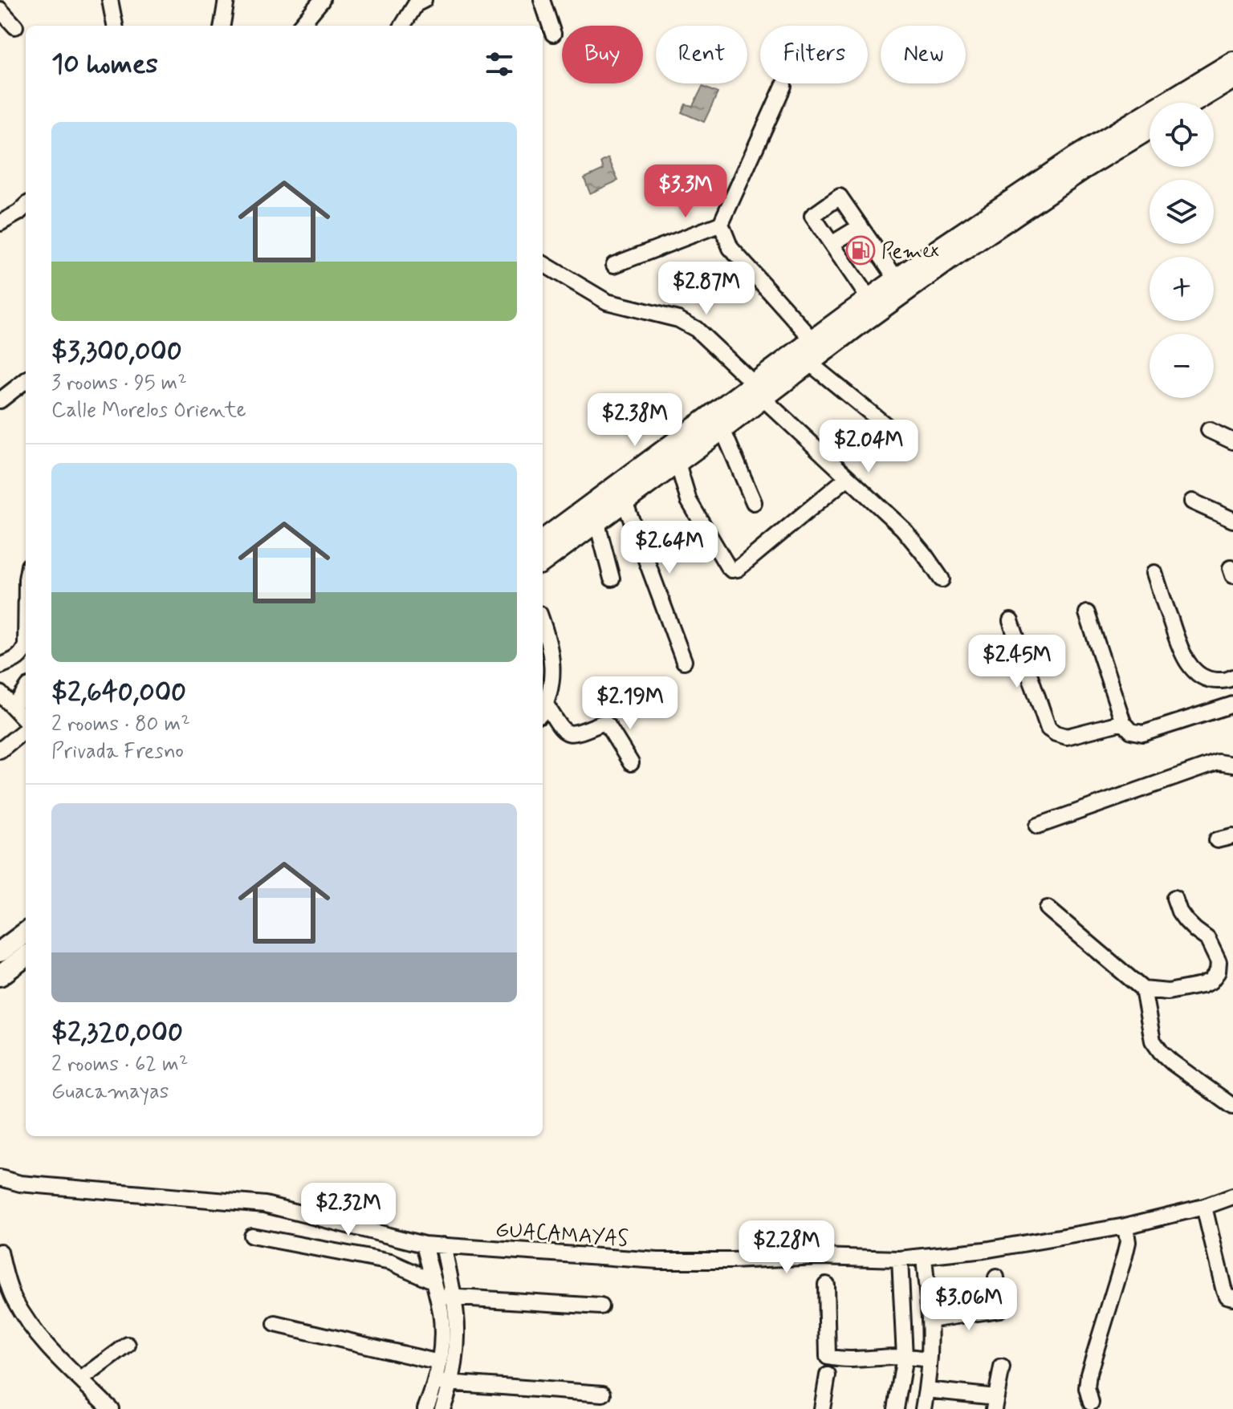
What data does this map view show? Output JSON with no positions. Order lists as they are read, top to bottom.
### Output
{
  "streets": {
    "street": ["GUACAMAYAS"]
  },
  "places": {
    "fuel station": ["Pemex"]
  },
  "page": {
    "chip": [
      "Buy",
      "Rent",
      "Filters",
      "New"
    ],
    "heading": "10 homes",
    "map_buttons": ["+", "−"],
    "list": [
      {
        "name": "$3,300,000",
        "note": "3 rooms · 95 m² · Calle Morelos Oriente"
      },
      {
        "name": "$2,640,000",
        "note": "2 rooms · 80 m² · Privada Fresno"
      },
      {
        "name": "$2,320,000",
        "note": "2 rooms · 62 m² · Guacamayas"
      }
    ],
    "price": [
      "$3.3M",
      "$2.87M",
      "$2.38M",
      "$2.04M",
      "$2.64M",
      "$2.45M",
      "$2.19M",
      "$2.32M",
      "$2.28M",
      "$3.06M"
    ]
  }
}
